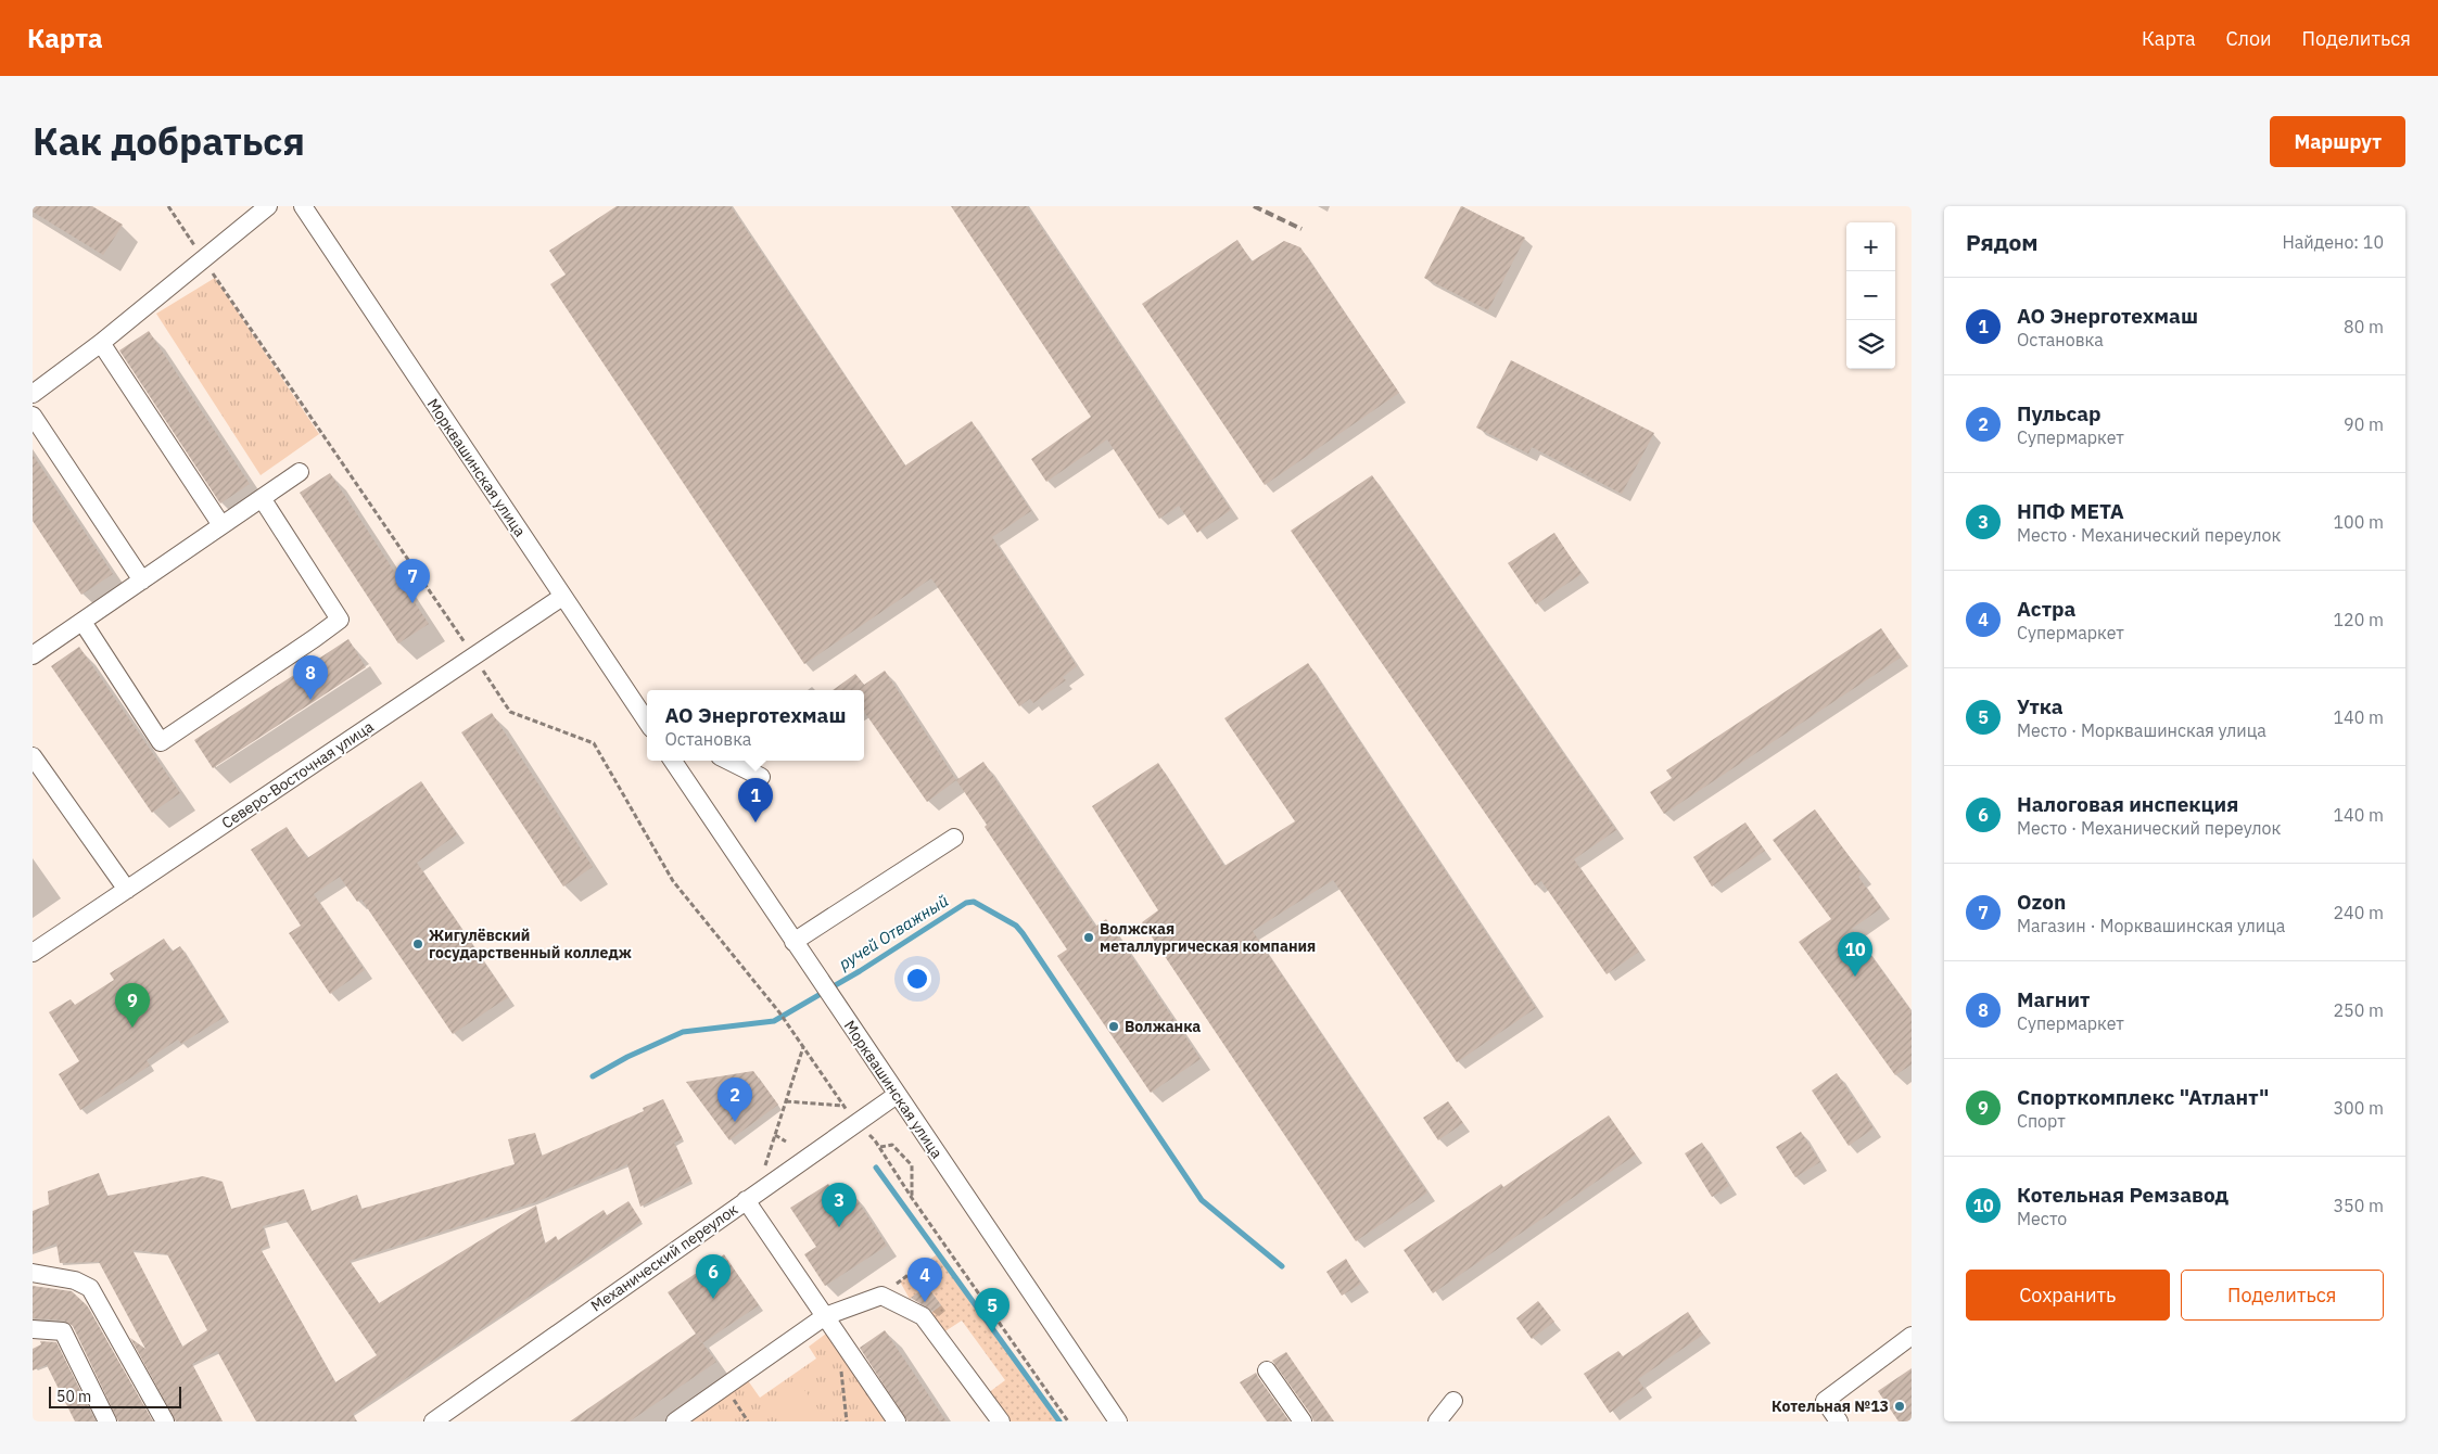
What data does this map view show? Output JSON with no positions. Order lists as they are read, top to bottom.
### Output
{
  "streets": {
    "street": ["Морквашинская улица", "Северо-Восточная улица", "Механический переулок"]
  },
  "crossings": [
    ["Морквашинская улица", "Северо-Восточная улица"],
    ["Морквашинская улица", "Механический переулок"]
  ],
  "water": ["ручей Отважный"],
  "places": [
    "Волжская металлургическая компания",
    "Жигулёвский государственный колледж",
    "Волжанка",
    "Котельная №13"
  ],
  "scale_bar": "50 m",
  "page": {
    "header": "Карта",
    "nav": ["Карта", "Слои", "Поделиться"],
    "title": "Как добраться",
    "buttons": [
      "Маршрут",
      ["Сохранить", "Поделиться"]
    ],
    "heading": ["Рядом", "Найдено: 10"],
    "map_buttons": ["+", "−"],
    "list": [
      {
        "mark": "1",
        "name": "АО Энерготехмаш",
        "note": "Остановка",
        "value": "80 m"
      },
      {
        "mark": "2",
        "name": "Пульсар",
        "note": "Супермаркет",
        "value": "90 m"
      },
      {
        "mark": "3",
        "name": "НПФ МЕТА",
        "note": "Место · Механический переулок",
        "value": "100 m"
      },
      {
        "mark": "4",
        "name": "Астра",
        "note": "Супермаркет",
        "value": "120 m"
      },
      {
        "mark": "5",
        "name": "Утка",
        "note": "Место · Морквашинская улица",
        "value": "140 m"
      },
      {
        "mark": "6",
        "name": "Налоговая инспекция",
        "note": "Место · Механический переулок",
        "value": "140 m"
      },
      {
        "mark": "7",
        "name": "Ozon",
        "note": "Магазин · Морквашинская улица",
        "value": "240 m"
      },
      {
        "mark": "8",
        "name": "Магнит",
        "note": "Супермаркет",
        "value": "250 m"
      },
      {
        "mark": "9",
        "name": "Спорткомплекс \"Атлант\"",
        "note": "Спорт",
        "value": "300 m"
      },
      {
        "mark": "10",
        "name": "Котельная Ремзавод",
        "note": "Место",
        "value": "350 m"
      }
    ],
    "pins": [
      "7",
      "8",
      "1",
      "10",
      "9",
      "2",
      "3",
      "6",
      "4",
      "5"
    ],
    "popup": ["АО Энерготехмаш", "Остановка"],
    "scale": "50 m"
  }
}
